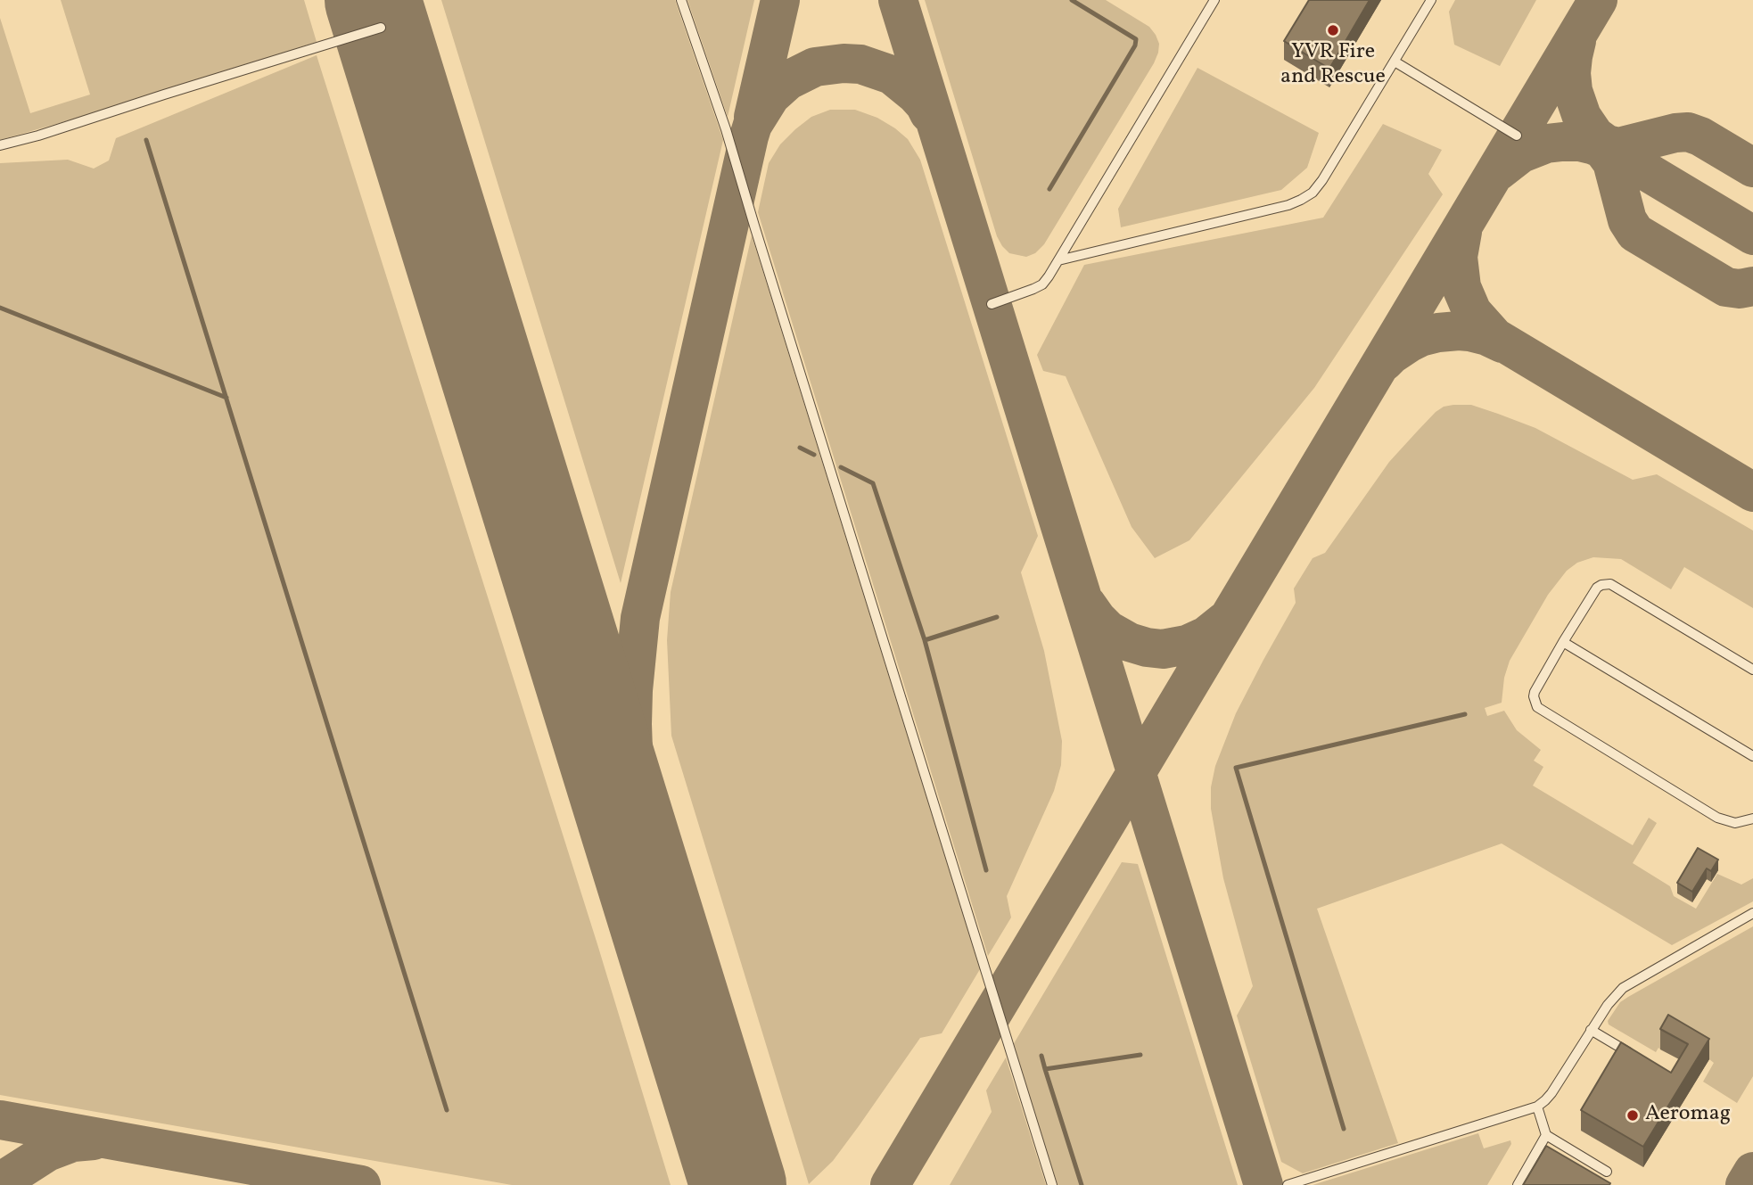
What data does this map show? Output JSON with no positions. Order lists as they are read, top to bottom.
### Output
{
  "places": ["YVR Fire and Rescue", "Aeromag"]
}
